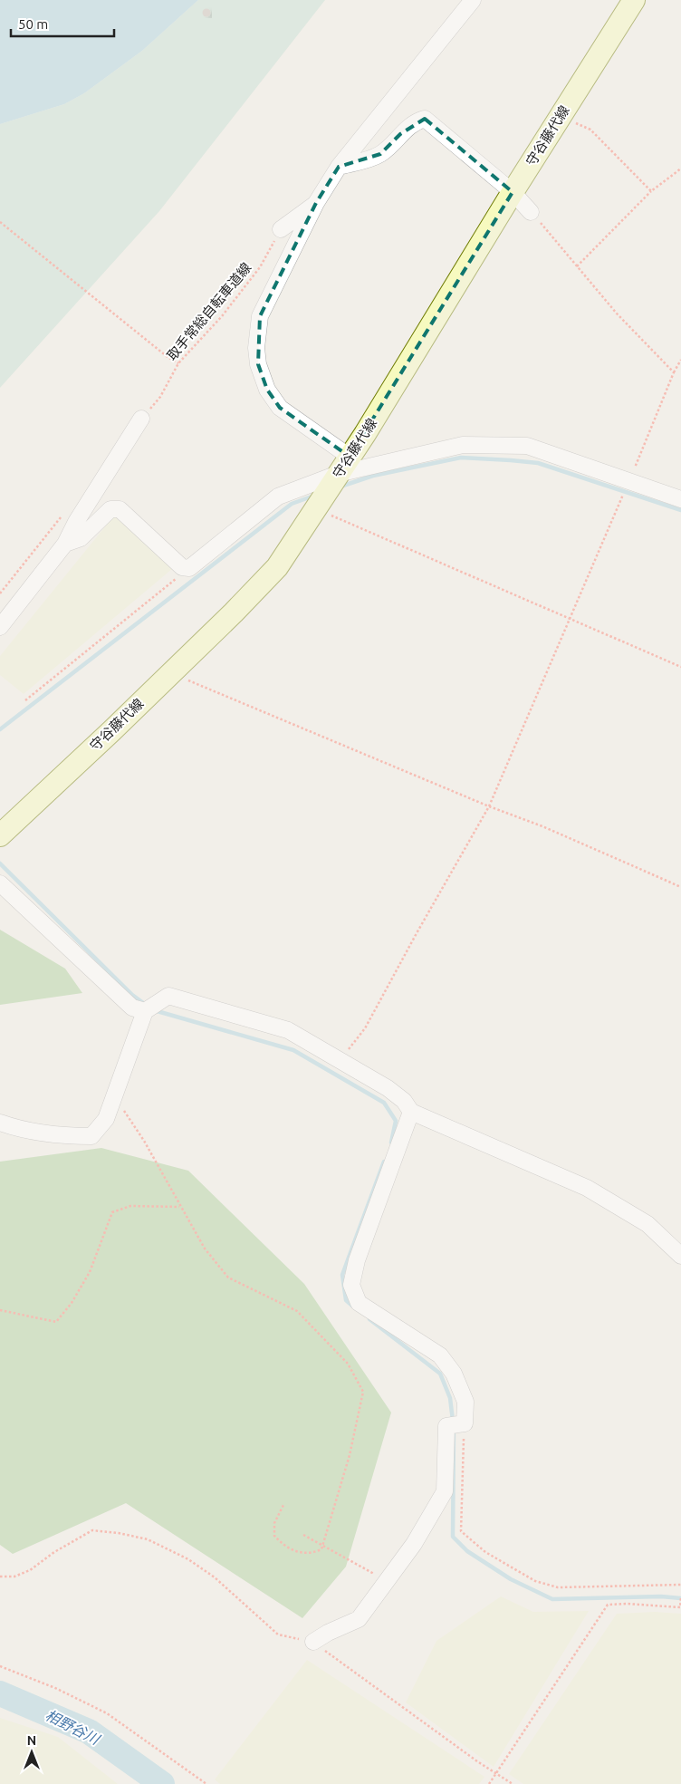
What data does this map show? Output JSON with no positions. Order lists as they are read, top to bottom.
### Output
{
  "streets": {
    "main road": ["守谷藤代線"],
    "path": ["取手常総自転車道線"]
  },
  "water": ["相野谷川"],
  "scale_bar": "50 m",
  "north": "top"
}
